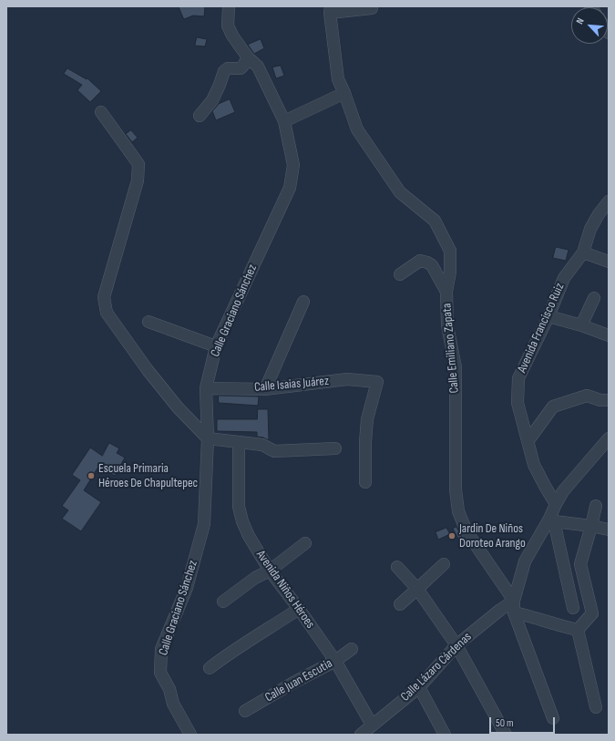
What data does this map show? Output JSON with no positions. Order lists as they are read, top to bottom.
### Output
{
  "streets": {
    "street": [
      "Calle Graciano Sánchez",
      "Avenida Francisco Ruiz",
      "Calle Emiliano Zapata",
      "Calle Isaias Juárez",
      "Avenida Niños Héroes",
      "Calle Lázaro Cárdenas",
      "Calle Juan Escutia"
    ]
  },
  "crossings": [
    ["Calle Graciano Sánchez", "Calle Isaias Juárez"],
    ["Calle Emiliano Zapata", "Calle Lázaro Cárdenas"],
    ["Avenida Niños Héroes", "Calle Lázaro Cárdenas"],
    ["Avenida Niños Héroes", "Calle Juan Escutia"]
  ],
  "places": ["Escuela Primaria Héroes De Chapultepec", "Jardin De Niños Doroteo Arango"],
  "scale_bar": "50 m",
  "north": "top left"
}
